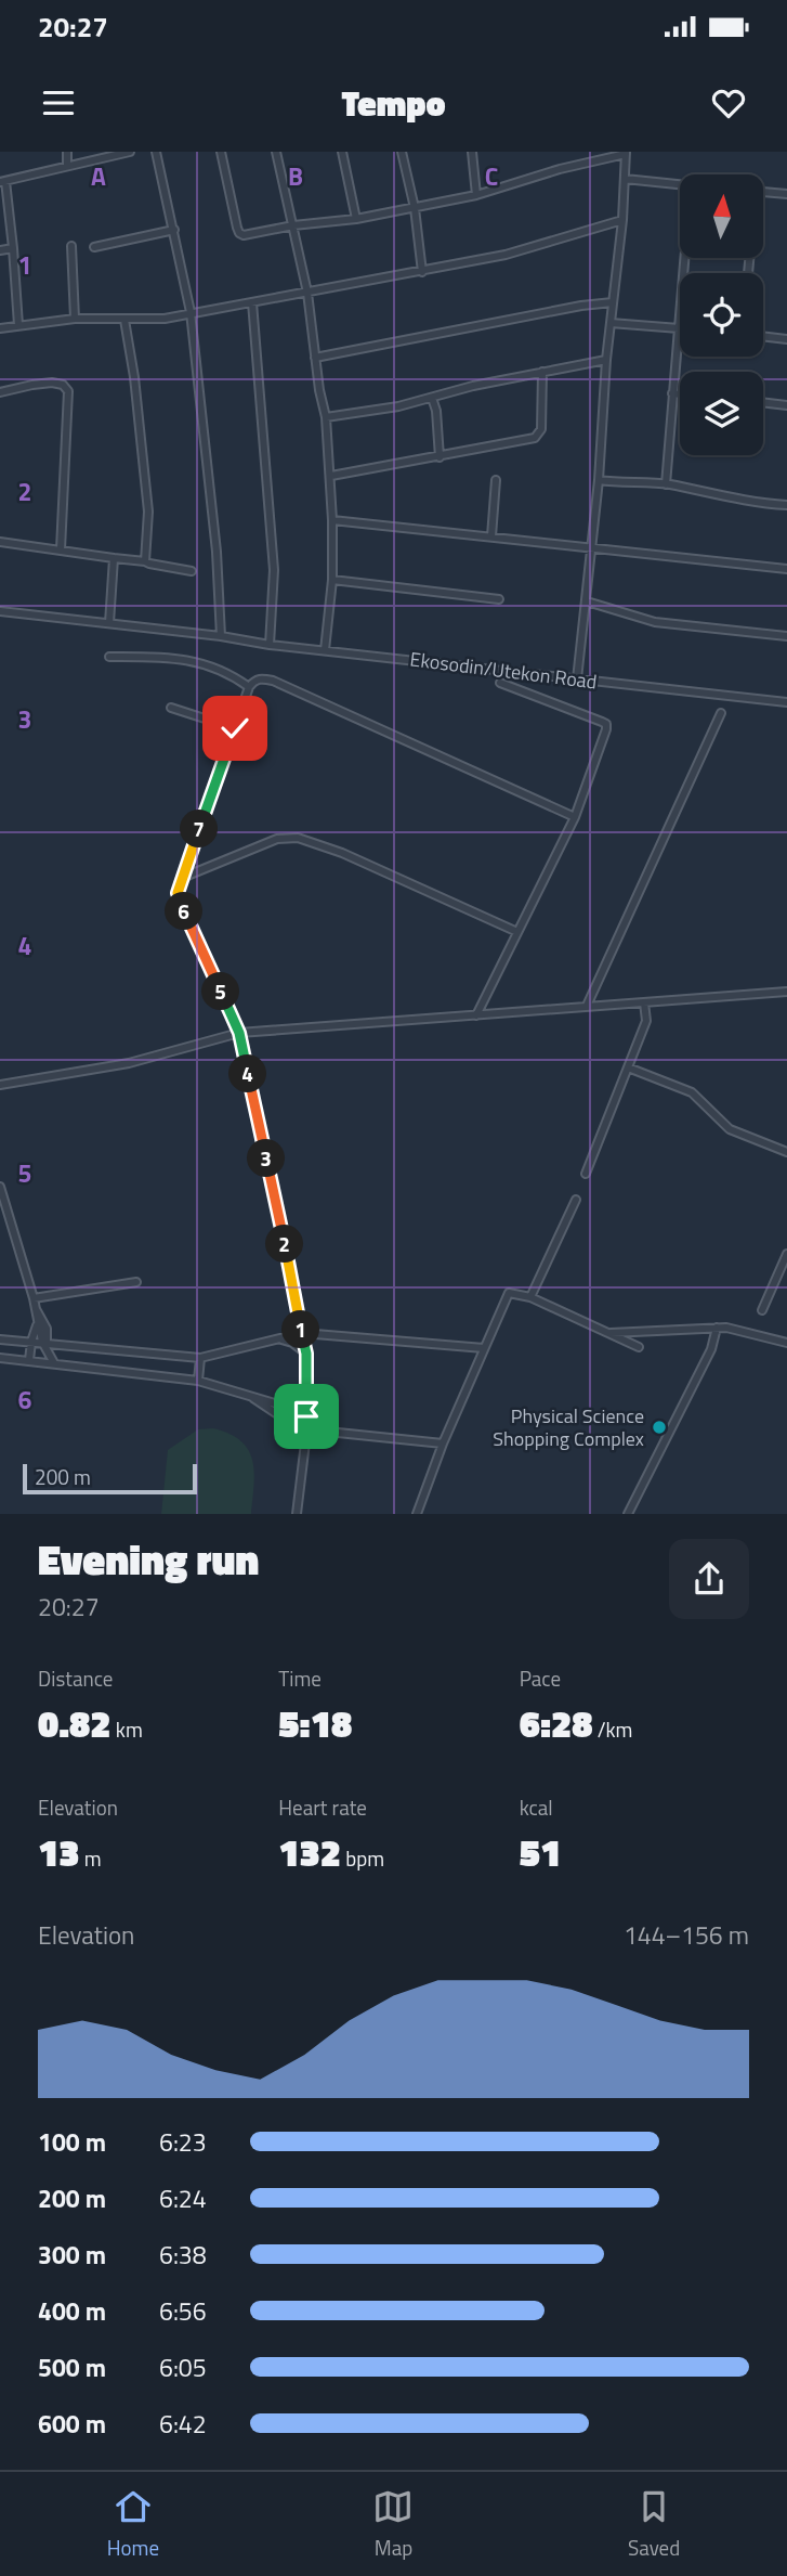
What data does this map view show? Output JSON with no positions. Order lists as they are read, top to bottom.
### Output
{
  "streets": {
    "street": ["Ekosodin/Utekon Road"]
  },
  "places": ["Physical Science Shopping Complex"],
  "scale_bar": "200 m",
  "north": "top",
  "page": {
    "status": "20:27",
    "header": "Tempo",
    "pins": [
      "7",
      "6",
      "5",
      "4",
      "3",
      "2",
      "1"
    ],
    "scale": "200 m",
    "heading": ["Evening run", "20:27"],
    "stats": [
      ["Distance", "0.82 km"],
      ["Time", "5:18"],
      ["Pace", "6:28 /km"],
      ["Elevation", "13 m"],
      ["Heart rate", "132 bpm"],
      ["kcal", "51"]
    ],
    "chart": ["Elevation", "144–156 m"],
    "list": [
      {
        "name": "100 m",
        "note": "6:23"
      },
      {
        "name": "200 m",
        "note": "6:24"
      },
      {
        "name": "300 m",
        "note": "6:38"
      },
      {
        "name": "400 m",
        "note": "6:56"
      },
      {
        "name": "500 m",
        "note": "6:05"
      },
      {
        "name": "600 m",
        "note": "6:42"
      }
    ],
    "tabs": ["Home", "Map", "Saved"]
  },
  "grid": {
    "columns": ["A", "B", "C"],
    "rows": [
      "1",
      "2",
      "3",
      "4",
      "5",
      "6"
    ]
  }
}
